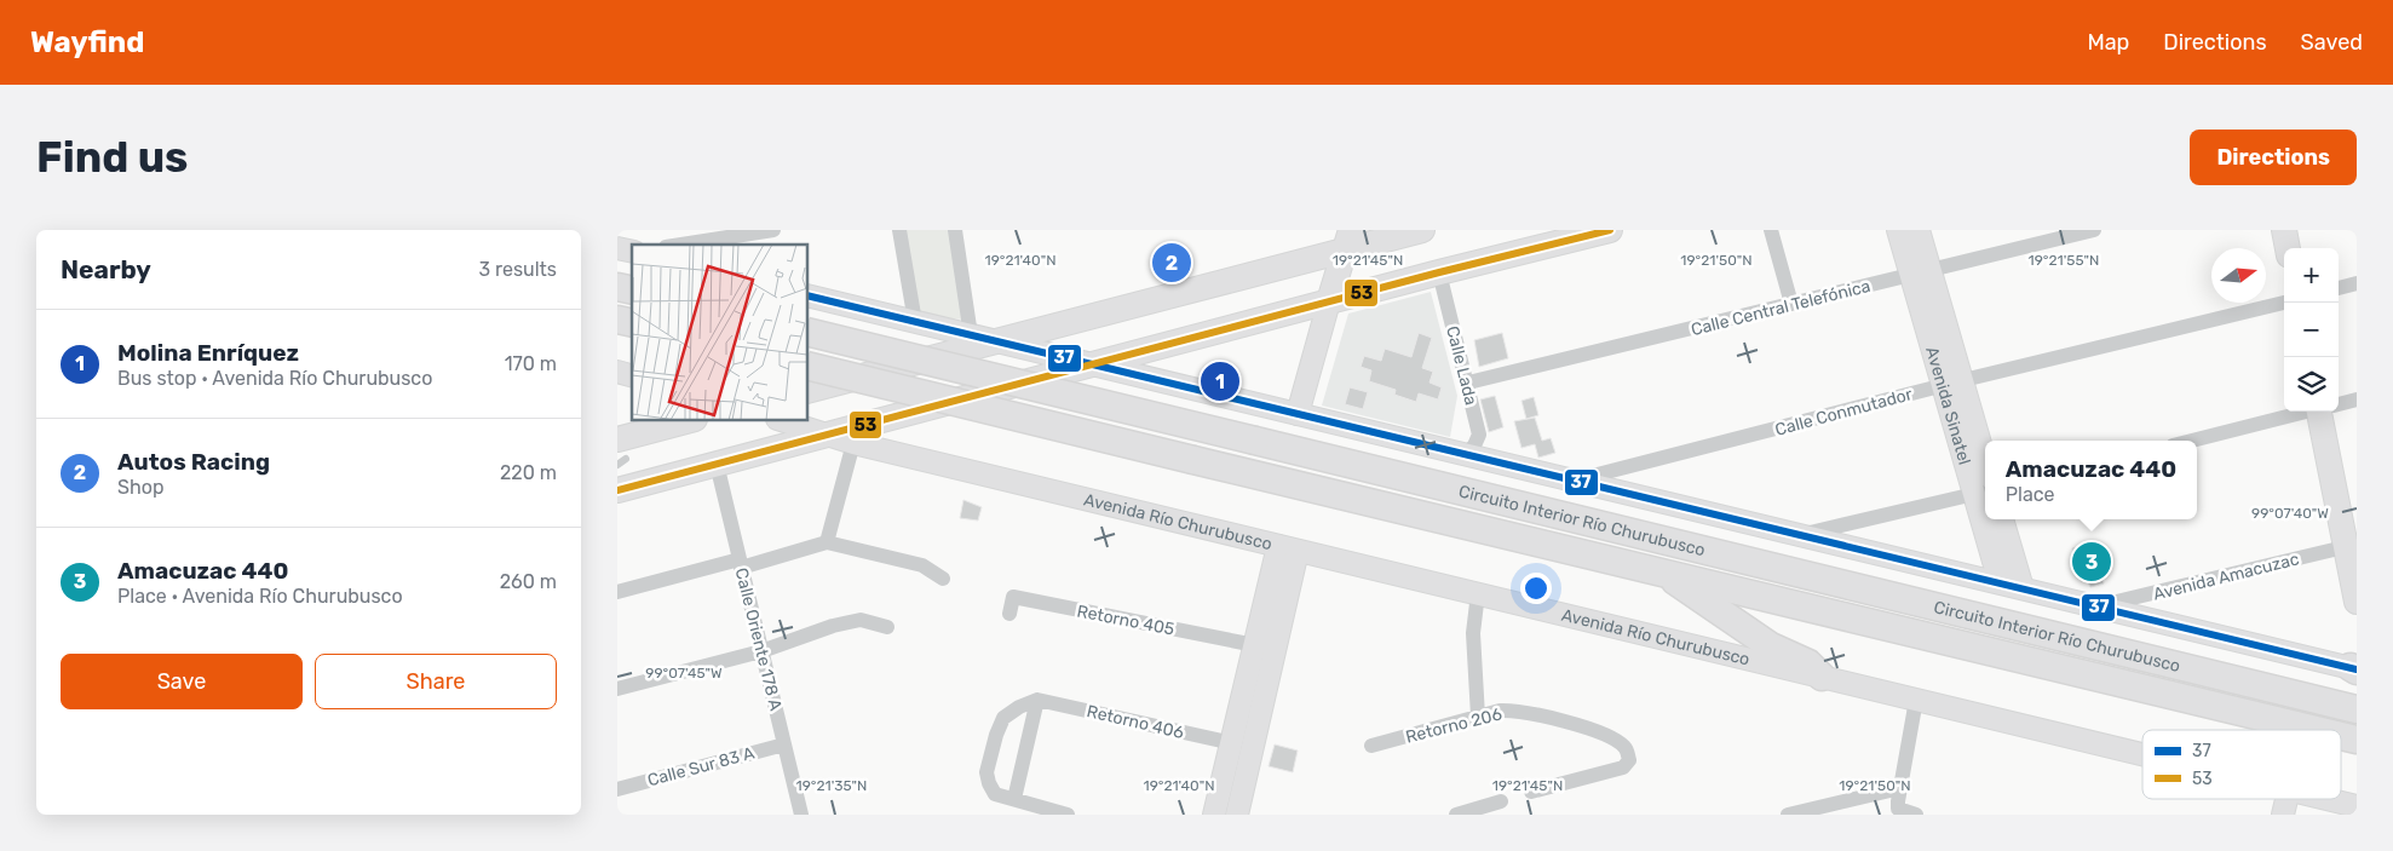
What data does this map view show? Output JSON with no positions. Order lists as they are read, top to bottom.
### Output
{
  "streets": {
    "highway": ["Circuito Interior Río Churubusco"],
    "main road": ["Avenida Sinatel", "Avenida Río Churubusco"],
    "street": [
      "Calle Central Telefónica",
      "Calle Lada",
      "Calle Conmutador",
      "Avenida Amacuzac",
      "Retorno 405",
      "Calle Oriente 178 A",
      "Retorno 406",
      "Retorno 206",
      "Calle Sur 83 A"
    ]
  },
  "crossings": [
    ["Calle Central Telefónica", "Calle Lada"],
    ["Calle Central Telefónica", "Avenida Sinatel"],
    ["Avenida Sinatel", "Calle Conmutador"],
    ["Calle Oriente 178 A", "Calle Sur 83 A"]
  ],
  "lines": ["transit line 53", "transit line 37"],
  "legend": ["37", "53"],
  "north": "right",
  "page": {
    "header": "Wayfind",
    "nav": ["Map", "Directions", "Saved"],
    "buttons": [
      "Directions",
      ["Save", "Share"]
    ],
    "title": "Find us",
    "heading": ["Nearby", "3 results"],
    "pins": ["2", "1", "3"],
    "map_buttons": ["+", "−"],
    "list": [
      {
        "mark": "1",
        "name": "Molina Enríquez",
        "note": "Bus stop · Avenida Río Churubusco",
        "value": "170 m"
      },
      {
        "mark": "2",
        "name": "Autos Racing",
        "note": "Shop",
        "value": "220 m"
      },
      {
        "mark": "3",
        "name": "Amacuzac 440",
        "note": "Place · Avenida Río Churubusco",
        "value": "260 m"
      }
    ],
    "popup": ["Amacuzac 440", "Place"]
  },
  "coordinates": [
    "19°21'40\"N",
    "19°21'45\"N",
    "19°21'50\"N",
    "19°21'55\"N",
    "99°07'40\"W",
    "99°07'45\"W",
    "19°21'35\"N"
  ]
}
